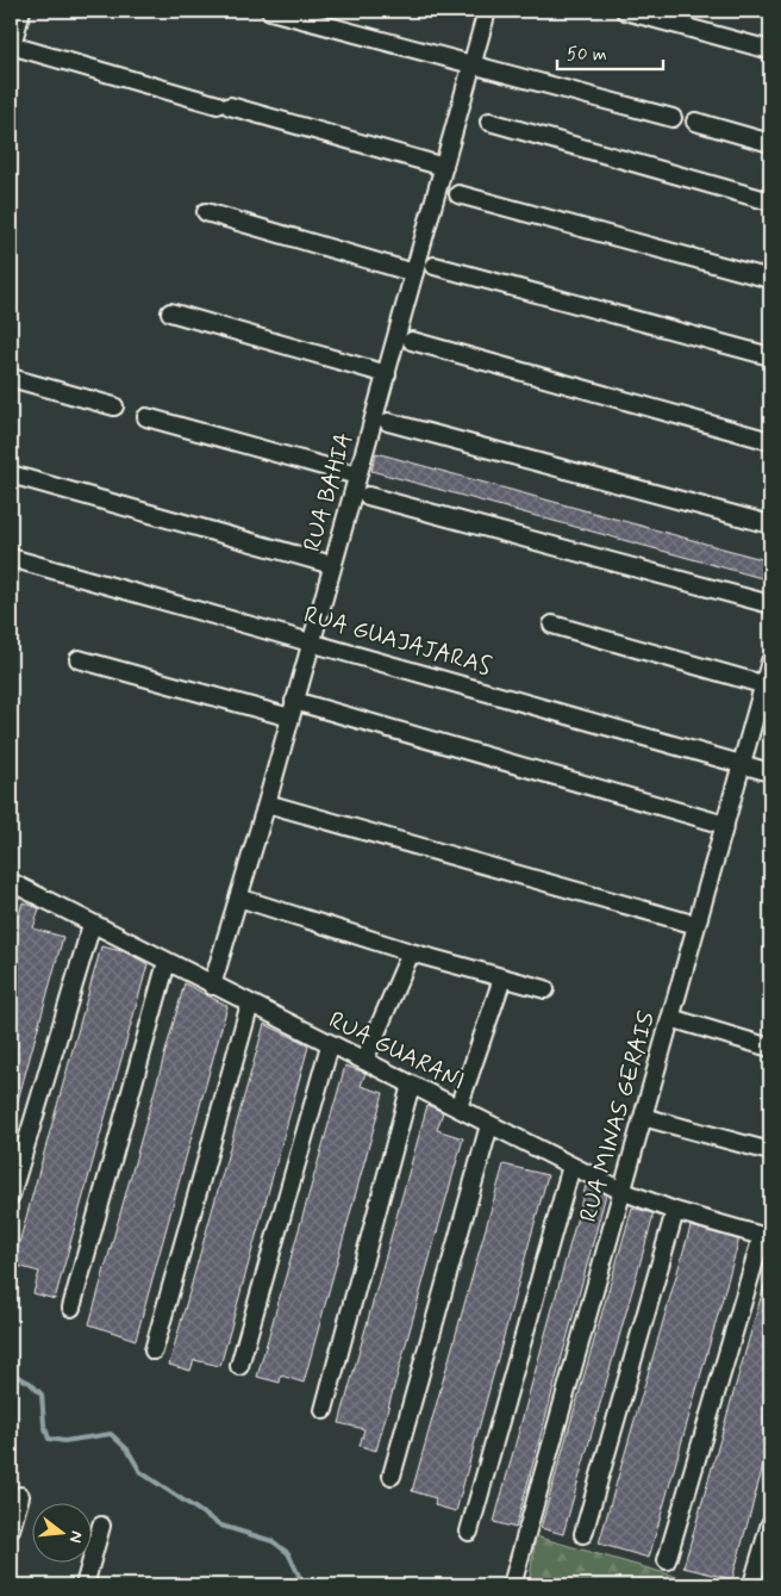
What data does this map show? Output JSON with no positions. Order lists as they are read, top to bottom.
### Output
{
  "streets": {
    "street": [
      "RUA BAHIA",
      "RUA GUAJAJARAS",
      "RUA GUARANI",
      "RUA MINAS GERAIS"
    ]
  },
  "crossings": [
    ["RUA BAHIA", "RUA GUAJAJARAS"],
    ["RUA BAHIA", "RUA GUARANI"],
    ["RUA GUAJAJARAS", "RUA MINAS GERAIS"],
    ["RUA GUARANI", "RUA MINAS GERAIS"]
  ],
  "scale_bar": "50 m",
  "north": "right"
}
